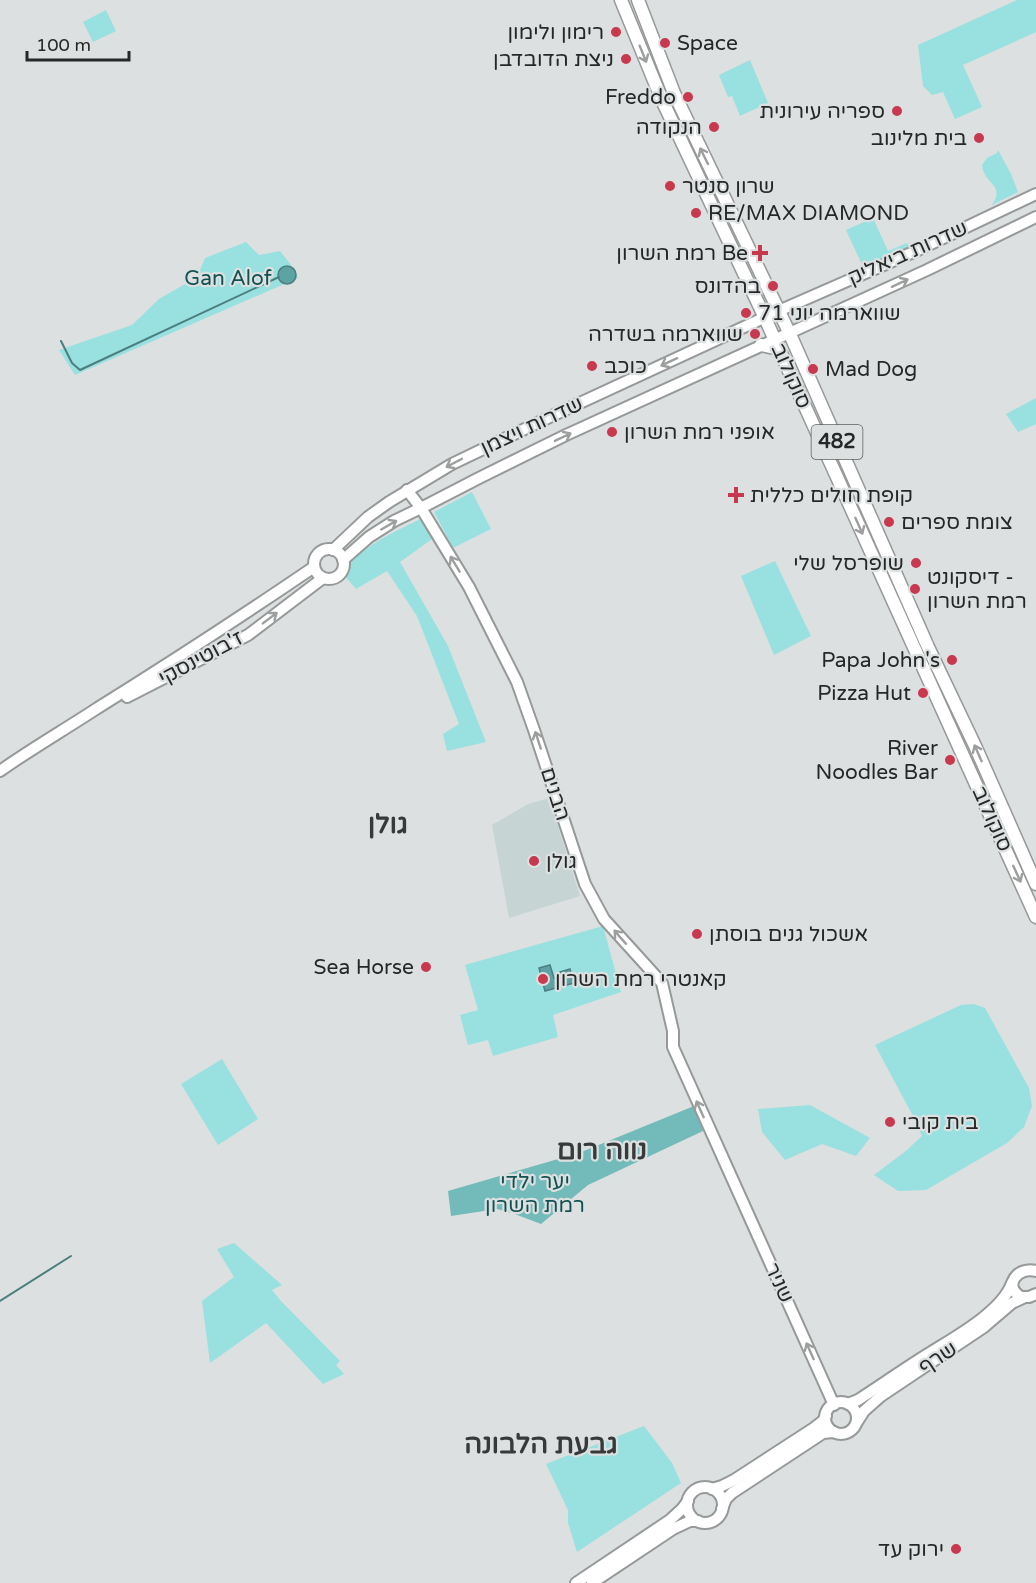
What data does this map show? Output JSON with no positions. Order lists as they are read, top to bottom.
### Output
{
  "streets": {
    "main road": ["סוקולוב", "482"],
    "street": [
      "שדרות ביאליק",
      "שדרות ויצמן",
      "ז'בוטינסקי",
      "הבנים",
      "שניר",
      "שרף"
    ]
  },
  "crossings": [
    ["שדרות ביאליק", "סוקולוב"],
    ["שדרות ביאליק", "שדרות ויצמן"],
    ["סוקולוב", "שדרות ויצמן"],
    ["שדרות ויצמן", "ז'בוטינסקי"],
    ["שדרות ויצמן", "הבנים"],
    ["הבנים", "שניר"],
    ["שניר", "שרף"]
  ],
  "one_way": ["הבנים", "שניר"],
  "districts": ["גולן", "נווה רום", "גבעת הלבונה"],
  "parks": ["Gan Alof", "יער ילדי רמת השרון"],
  "places": {
    "other": [
      "רימון ולימון",
      "Space",
      "ניצת הדובדבן",
      "Freddo",
      "ספריה עירונית",
      "הנקודה",
      "בית מלינוב",
      "שרון סנטר",
      "RE/MAX DIAMOND",
      "בהדונס",
      "שווארמה יוני 71",
      "שווארמה בשדרה",
      "כוכב",
      "Mad Dog",
      "אופני רמת השרון",
      "צומת ספרים",
      "שופרסל שלי",
      "דיסקונט - רמת השרון",
      "Papa John's",
      "Pizza Hut",
      "River Noodles Bar",
      "גולן",
      "אשכול גנים בוסתן",
      "Sea Horse",
      "קאנטרי רמת השרון",
      "בית קובי",
      "ירוק עד"
    ],
    "health": ["רמת השרון Be", "קופת חולים כללית"]
  },
  "scale_bar": "100 m"
}
